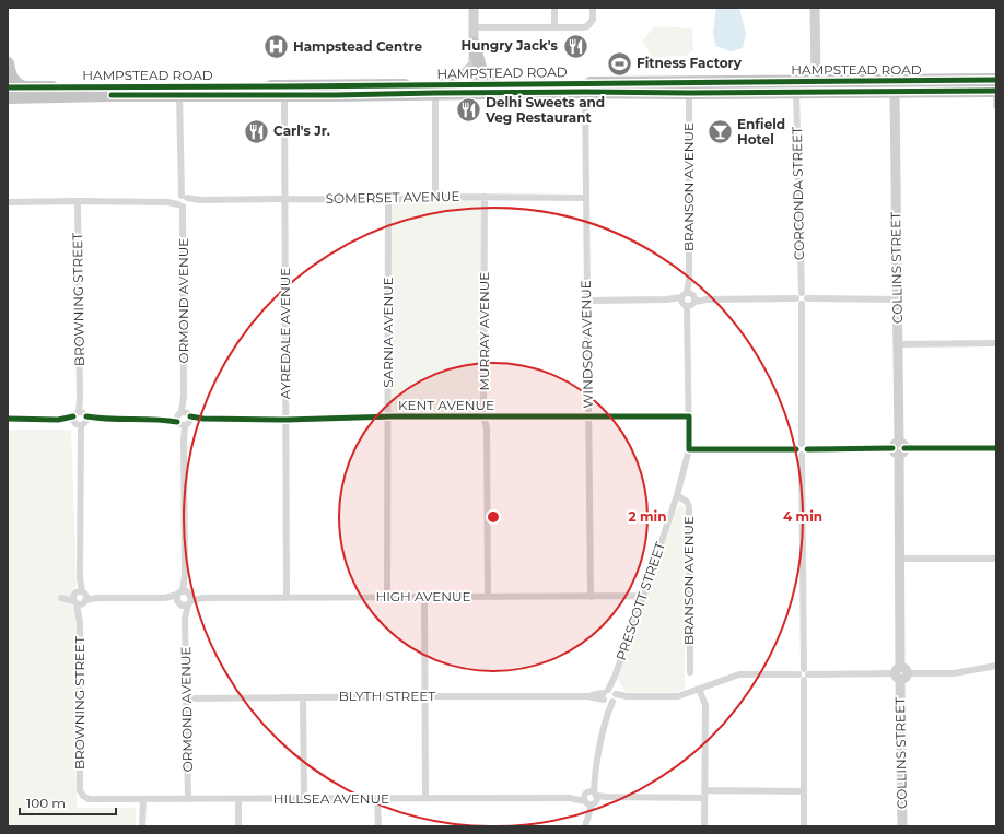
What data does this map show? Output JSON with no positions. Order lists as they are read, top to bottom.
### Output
{
  "streets": {
    "highway": ["HAMPSTEAD ROAD"],
    "street": [
      "BRANSON AVENUE",
      "CORCONDA STREET",
      "SOMERSET AVENUE",
      "COLLINS STREET",
      "BROWNING STREET",
      "ORMOND AVENUE",
      "MURRAY AVENUE",
      "SARNIA AVENUE",
      "AYREDALE AVENUE",
      "WINDSOR AVENUE",
      "KENT AVENUE",
      "HIGH AVENUE",
      "PRESCOTT STREET",
      "BLYTH STREET",
      "HILLSEA AVENUE"
    ]
  },
  "crossings": [
    ["HAMPSTEAD ROAD", "BRANSON AVENUE"],
    ["HAMPSTEAD ROAD", "CORCONDA STREET"],
    ["HAMPSTEAD ROAD", "COLLINS STREET"],
    ["HAMPSTEAD ROAD", "ORMOND AVENUE"],
    ["HAMPSTEAD ROAD", "AYREDALE AVENUE"],
    ["HAMPSTEAD ROAD", "WINDSOR AVENUE"],
    ["BRANSON AVENUE", "KENT AVENUE"],
    ["BRANSON AVENUE", "PRESCOTT STREET"],
    ["SOMERSET AVENUE", "BROWNING STREET"],
    ["SOMERSET AVENUE", "ORMOND AVENUE"],
    ["SOMERSET AVENUE", "MURRAY AVENUE"],
    ["SOMERSET AVENUE", "SARNIA AVENUE"],
    ["SOMERSET AVENUE", "AYREDALE AVENUE"],
    ["SOMERSET AVENUE", "WINDSOR AVENUE"],
    ["BROWNING STREET", "KENT AVENUE"],
    ["BROWNING STREET", "HIGH AVENUE"],
    ["BROWNING STREET", "HILLSEA AVENUE"],
    ["ORMOND AVENUE", "KENT AVENUE"],
    ["ORMOND AVENUE", "HIGH AVENUE"],
    ["ORMOND AVENUE", "BLYTH STREET"],
    ["ORMOND AVENUE", "HILLSEA AVENUE"],
    ["MURRAY AVENUE", "KENT AVENUE"],
    ["MURRAY AVENUE", "HIGH AVENUE"],
    ["SARNIA AVENUE", "KENT AVENUE"],
    ["SARNIA AVENUE", "HIGH AVENUE"],
    ["AYREDALE AVENUE", "KENT AVENUE"],
    ["AYREDALE AVENUE", "HIGH AVENUE"],
    ["WINDSOR AVENUE", "KENT AVENUE"],
    ["WINDSOR AVENUE", "HIGH AVENUE"],
    ["HIGH AVENUE", "PRESCOTT STREET"],
    ["PRESCOTT STREET", "BLYTH STREET"],
    ["PRESCOTT STREET", "HILLSEA AVENUE"]
  ],
  "places": {
    "restaurant": ["Hungry Jack's", "Delhi Sweets and Veg Restaurant", "Carl's Jr."],
    "hospital": ["Hampstead Centre"],
    "sports": ["Fitness Factory"],
    "bar": ["Enfield Hotel"]
  },
  "scale_bar": "100 m",
  "rings": ["2 min", "4 min"]
}
